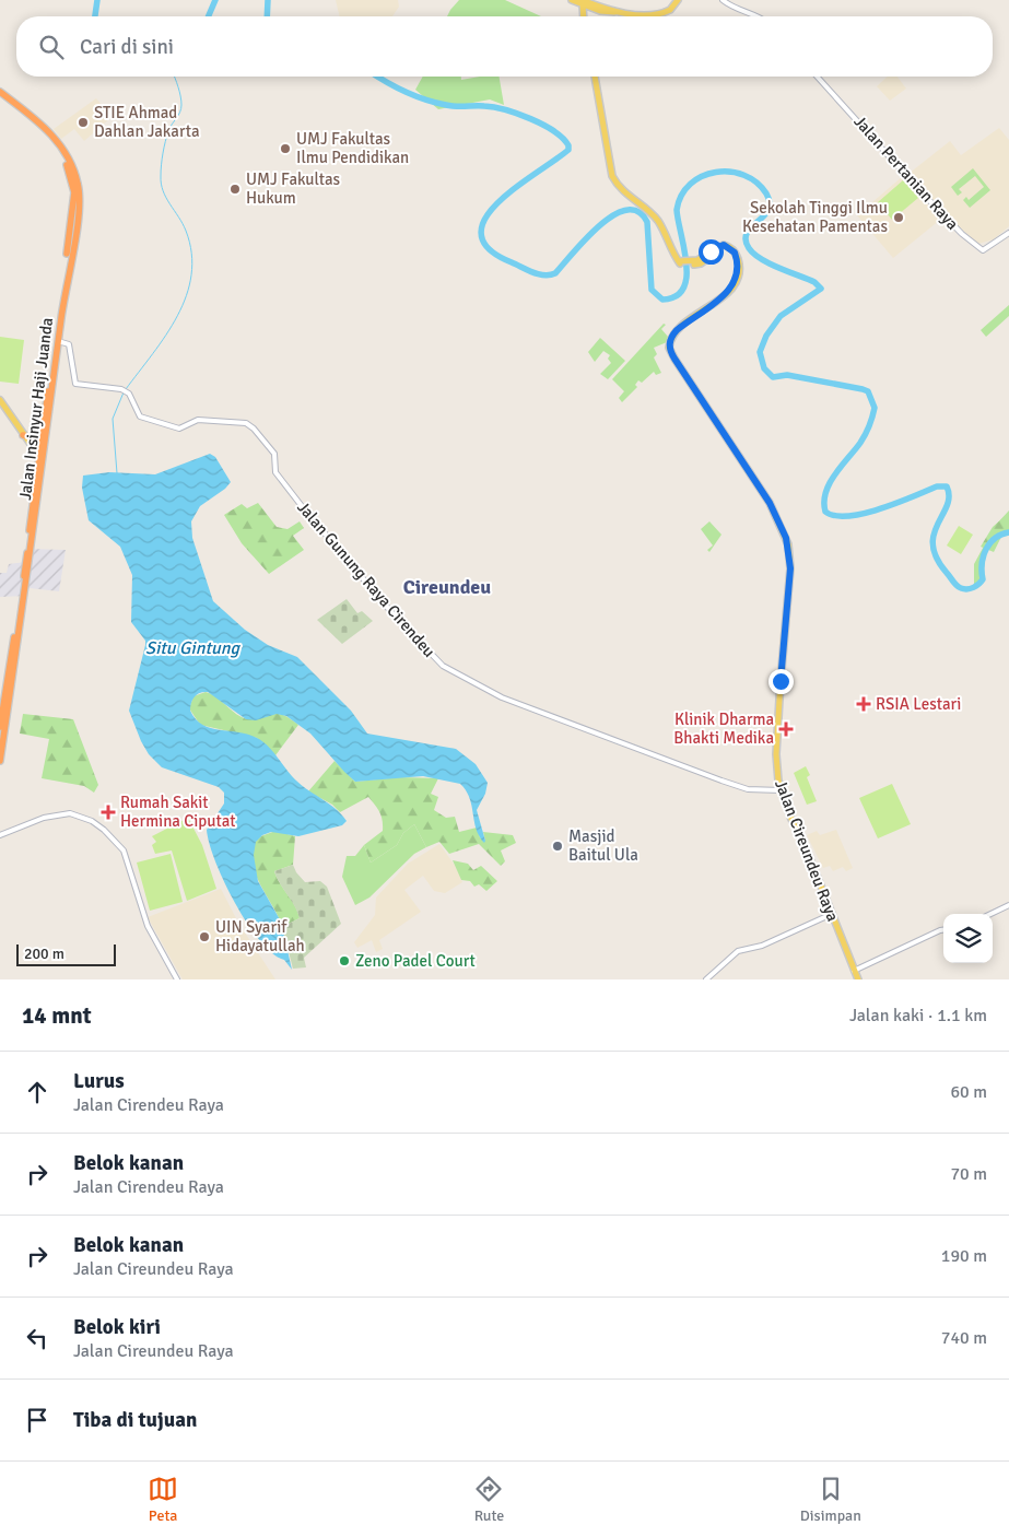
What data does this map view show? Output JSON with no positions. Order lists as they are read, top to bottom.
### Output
{
  "streets": {
    "highway": ["Jalan Insinyur Haji Juanda"],
    "main road": ["Jalan Cireundeu Raya"],
    "street": ["Jalan Pertanian Raya", "Jalan Gunung Raya Cirendeu"]
  },
  "crossings": [
    ["Jalan Insinyur Haji Juanda", "Jalan Gunung Raya Cirendeu"],
    ["Jalan Gunung Raya Cirendeu", "Jalan Cireundeu Raya"]
  ],
  "districts": ["Cireundeu"],
  "water": ["Situ Gintung"],
  "places": {
    "other": [
      "STIE Ahmad Dahlan Jakarta",
      "UMJ Fakultas Ilmu Pendidikan",
      "UMJ Fakultas Hukum",
      "Sekolah Tinggi Ilmu Kesehatan Pamentas",
      "Masjid Baitul Ula",
      "UIN Syarif Hidayatullah",
      "Zeno Padel Court"
    ],
    "health": ["RSIA Lestari", "Klinik Dharma Bhakti Medika", "Rumah Sakit Hermina Ciputat"]
  },
  "scale_bar": "200 m",
  "page": {
    "search": "Cari di sini",
    "scale": "200 m",
    "heading": ["14 mnt", "Jalan kaki · 1.1 km"],
    "list": [
      ["Lurus", "Jalan Cirendeu Raya", "60 m"],
      ["Belok kanan", "Jalan Cirendeu Raya", "70 m"],
      ["Belok kanan", "Jalan Cireundeu Raya", "190 m"],
      ["Belok kiri", "Jalan Cireundeu Raya", "740 m"],
      "Tiba di tujuan"
    ],
    "nav": ["Peta", "Rute", "Disimpan"]
  }
}
